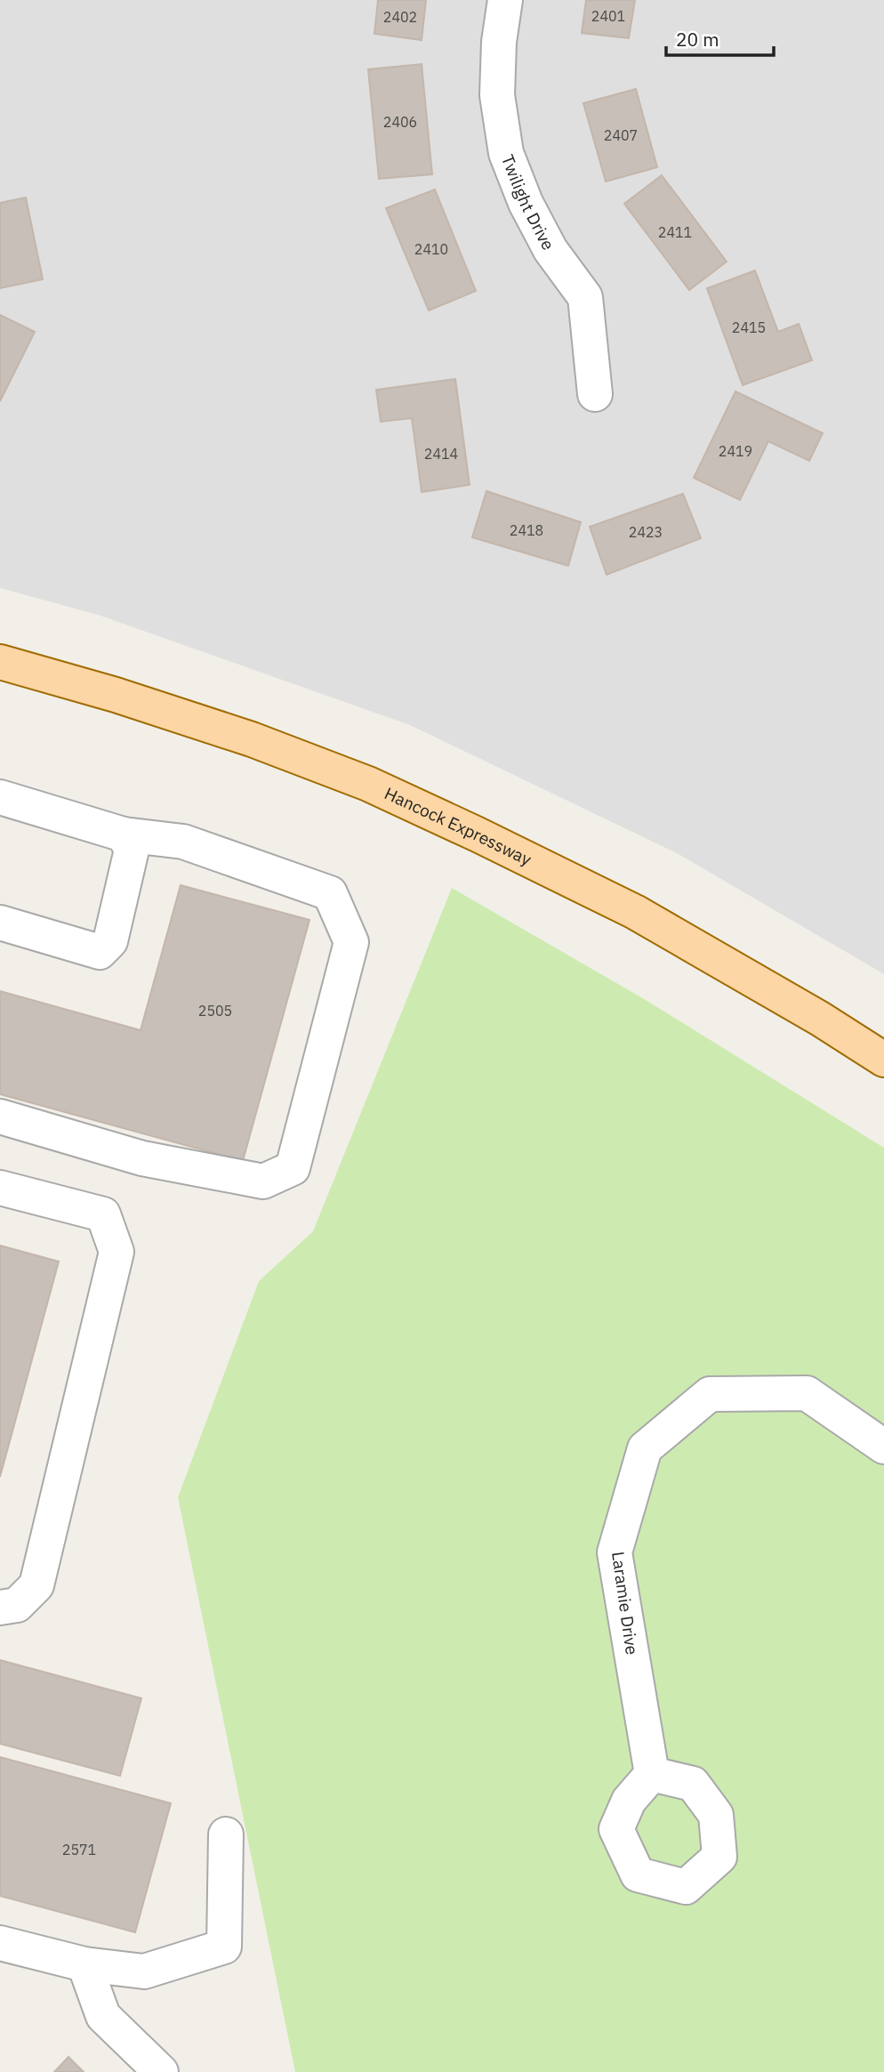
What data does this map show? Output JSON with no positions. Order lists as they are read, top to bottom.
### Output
{
  "streets": {
    "main road": ["Hancock Expressway"],
    "street": ["Twilight Drive", "Laramie Drive"]
  },
  "house_numbers": [
    "2401",
    "2402",
    "2406",
    "2407",
    "2411",
    "2410",
    "2415",
    "2419",
    "2414",
    "2418",
    "2423",
    "2505",
    "2571"
  ],
  "scale_bar": "20 m"
}
